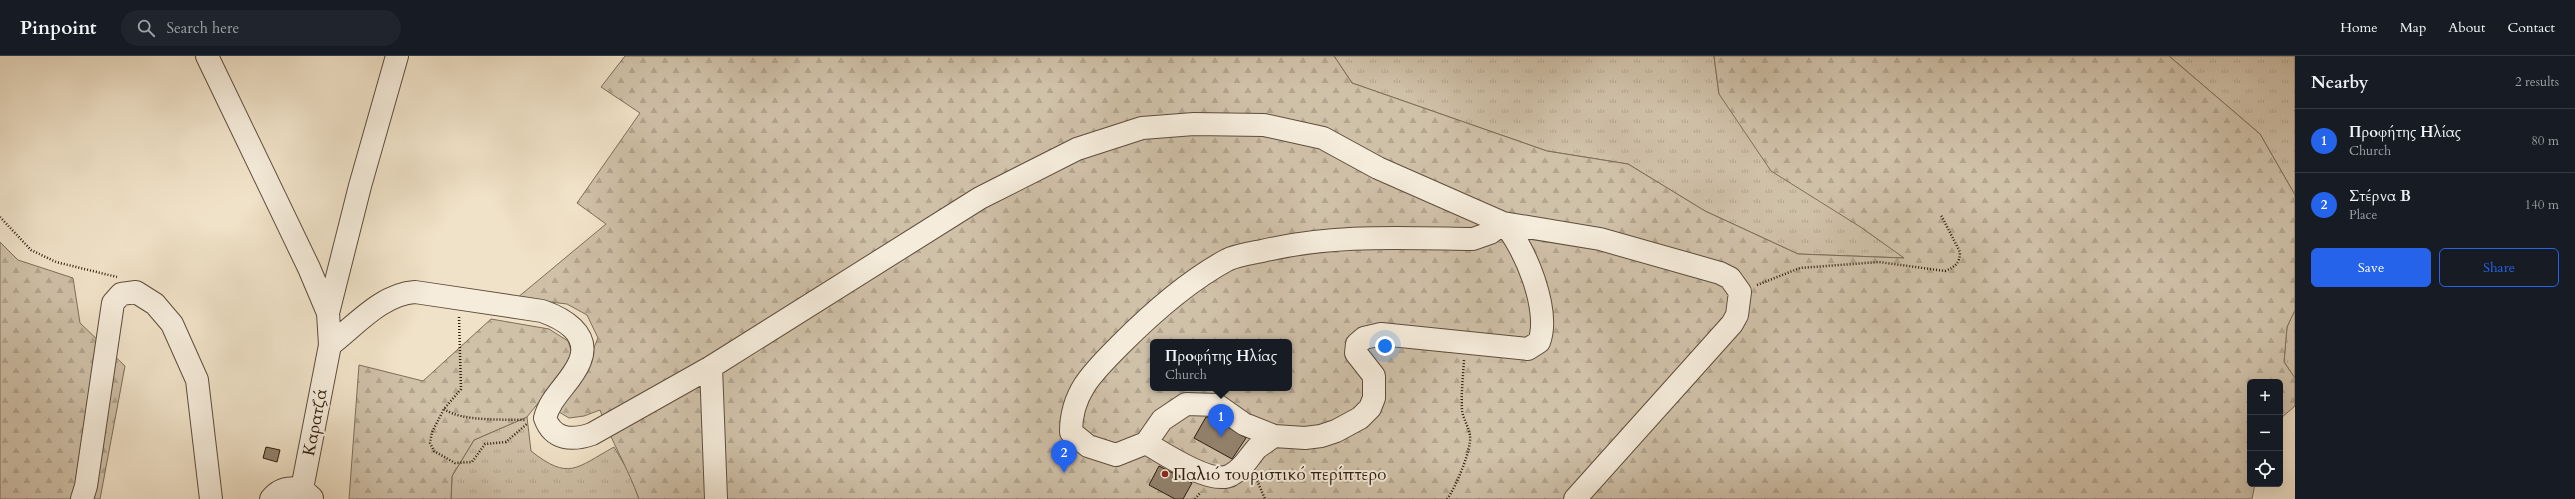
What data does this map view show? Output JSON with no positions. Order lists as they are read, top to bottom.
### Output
{
  "streets": {
    "street": ["Καρατζά"]
  },
  "places": ["Παλιό τουριστικό περίπτερο"],
  "page": {
    "header": "Pinpoint",
    "search": "Search here",
    "nav": [
      "Home",
      "Map",
      "About",
      "Contact"
    ],
    "heading": ["Nearby", "2 results"],
    "list": [
      {
        "mark": "1",
        "name": "Προφήτης Ηλίας",
        "note": "Church",
        "value": "80 m"
      },
      {
        "mark": "2",
        "name": "Στέρνα Β",
        "note": "Place",
        "value": "140 m"
      }
    ],
    "buttons": ["Save", "Share"],
    "popup": ["Προφήτης Ηλίας", "Church"],
    "map_buttons": ["+", "−"],
    "pins": ["1", "2"]
  }
}
